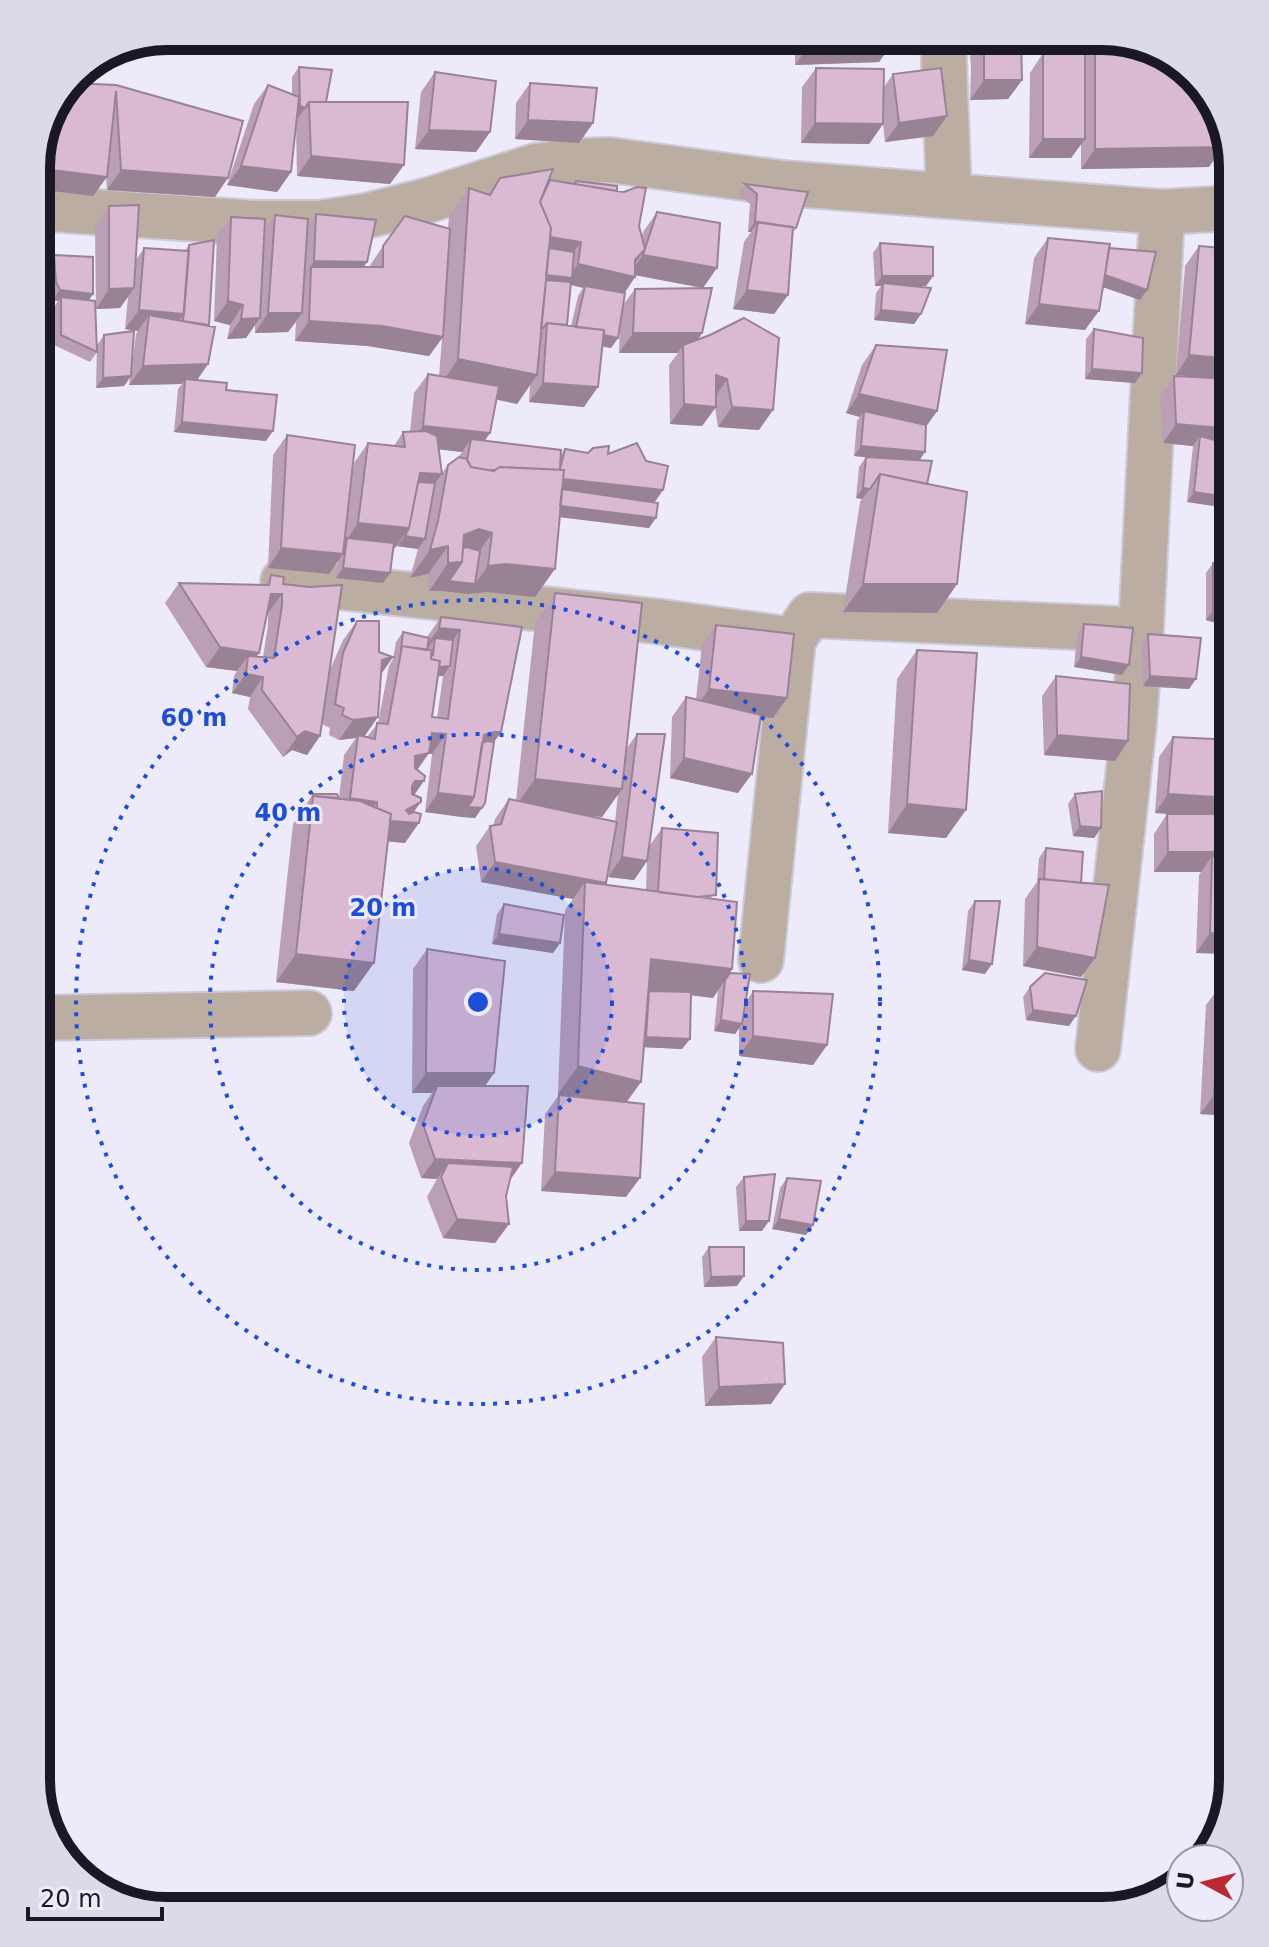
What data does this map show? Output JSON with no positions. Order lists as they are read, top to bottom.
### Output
{
  "scale_bar": "20 m",
  "north": "left",
  "rings": ["60 m", "40 m", "20 m"]
}
